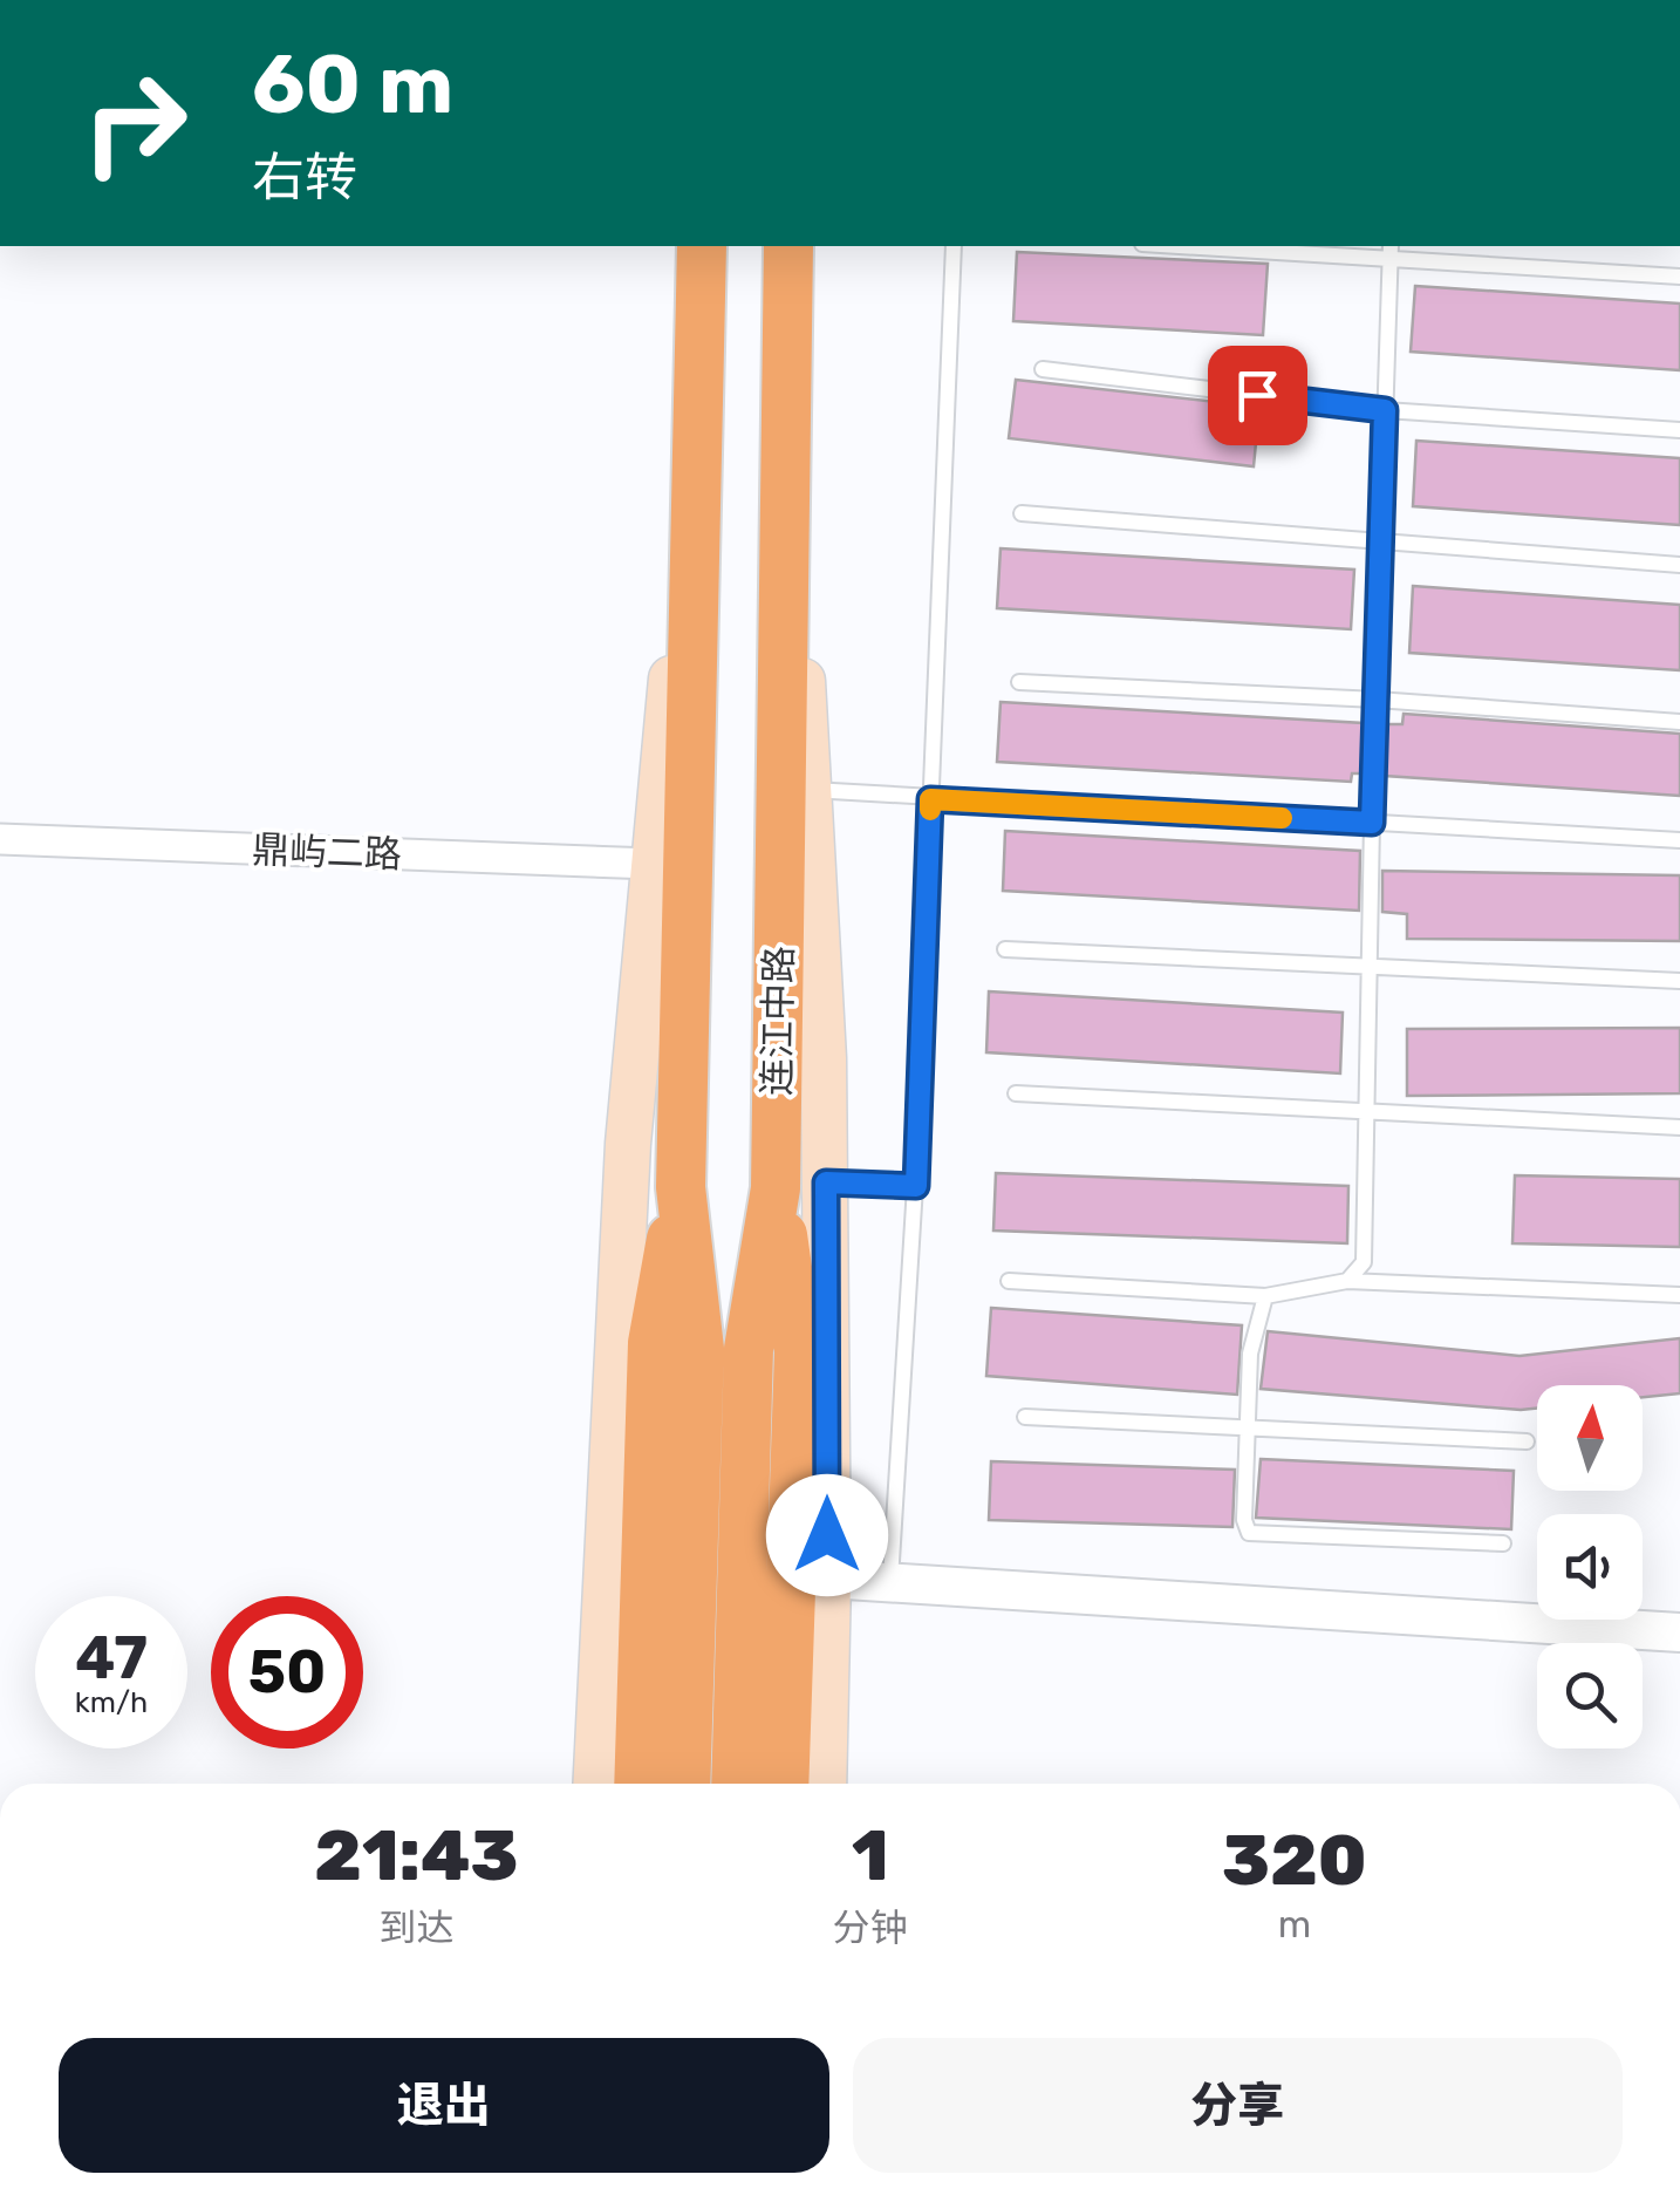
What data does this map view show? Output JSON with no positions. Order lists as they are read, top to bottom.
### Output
{
  "streets": {
    "highway": ["连江中路"],
    "street": ["鼎屿二路"]
  },
  "north": "top",
  "page": {
    "turn": ["60 m", "右转"],
    "speed": "47 km/h",
    "limit": "50",
    "eta": [
      "21:43",
      "到达",
      "1",
      "分钟",
      "320",
      "m"
    ],
    "buttons": ["退出", "分享"]
  }
}
